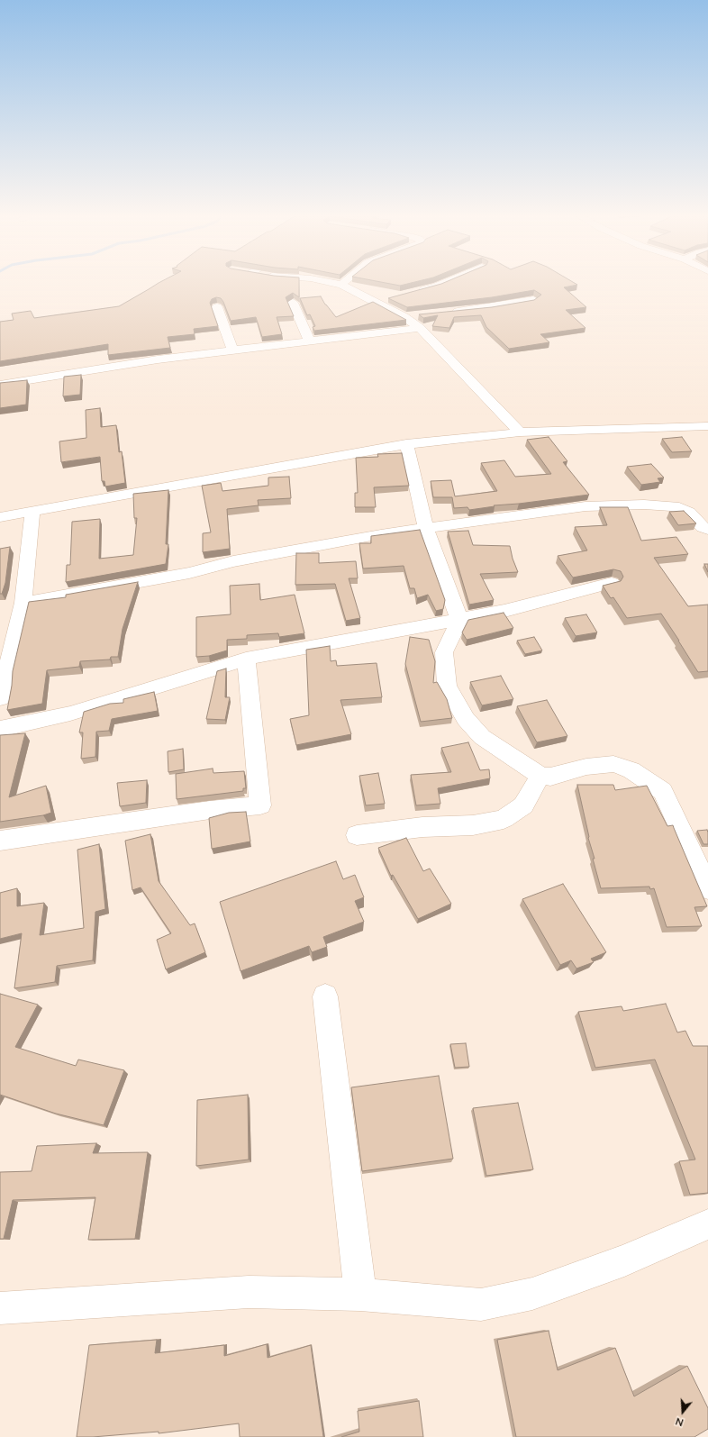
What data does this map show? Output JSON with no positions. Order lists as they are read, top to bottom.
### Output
{
  "north": "bottom"
}
